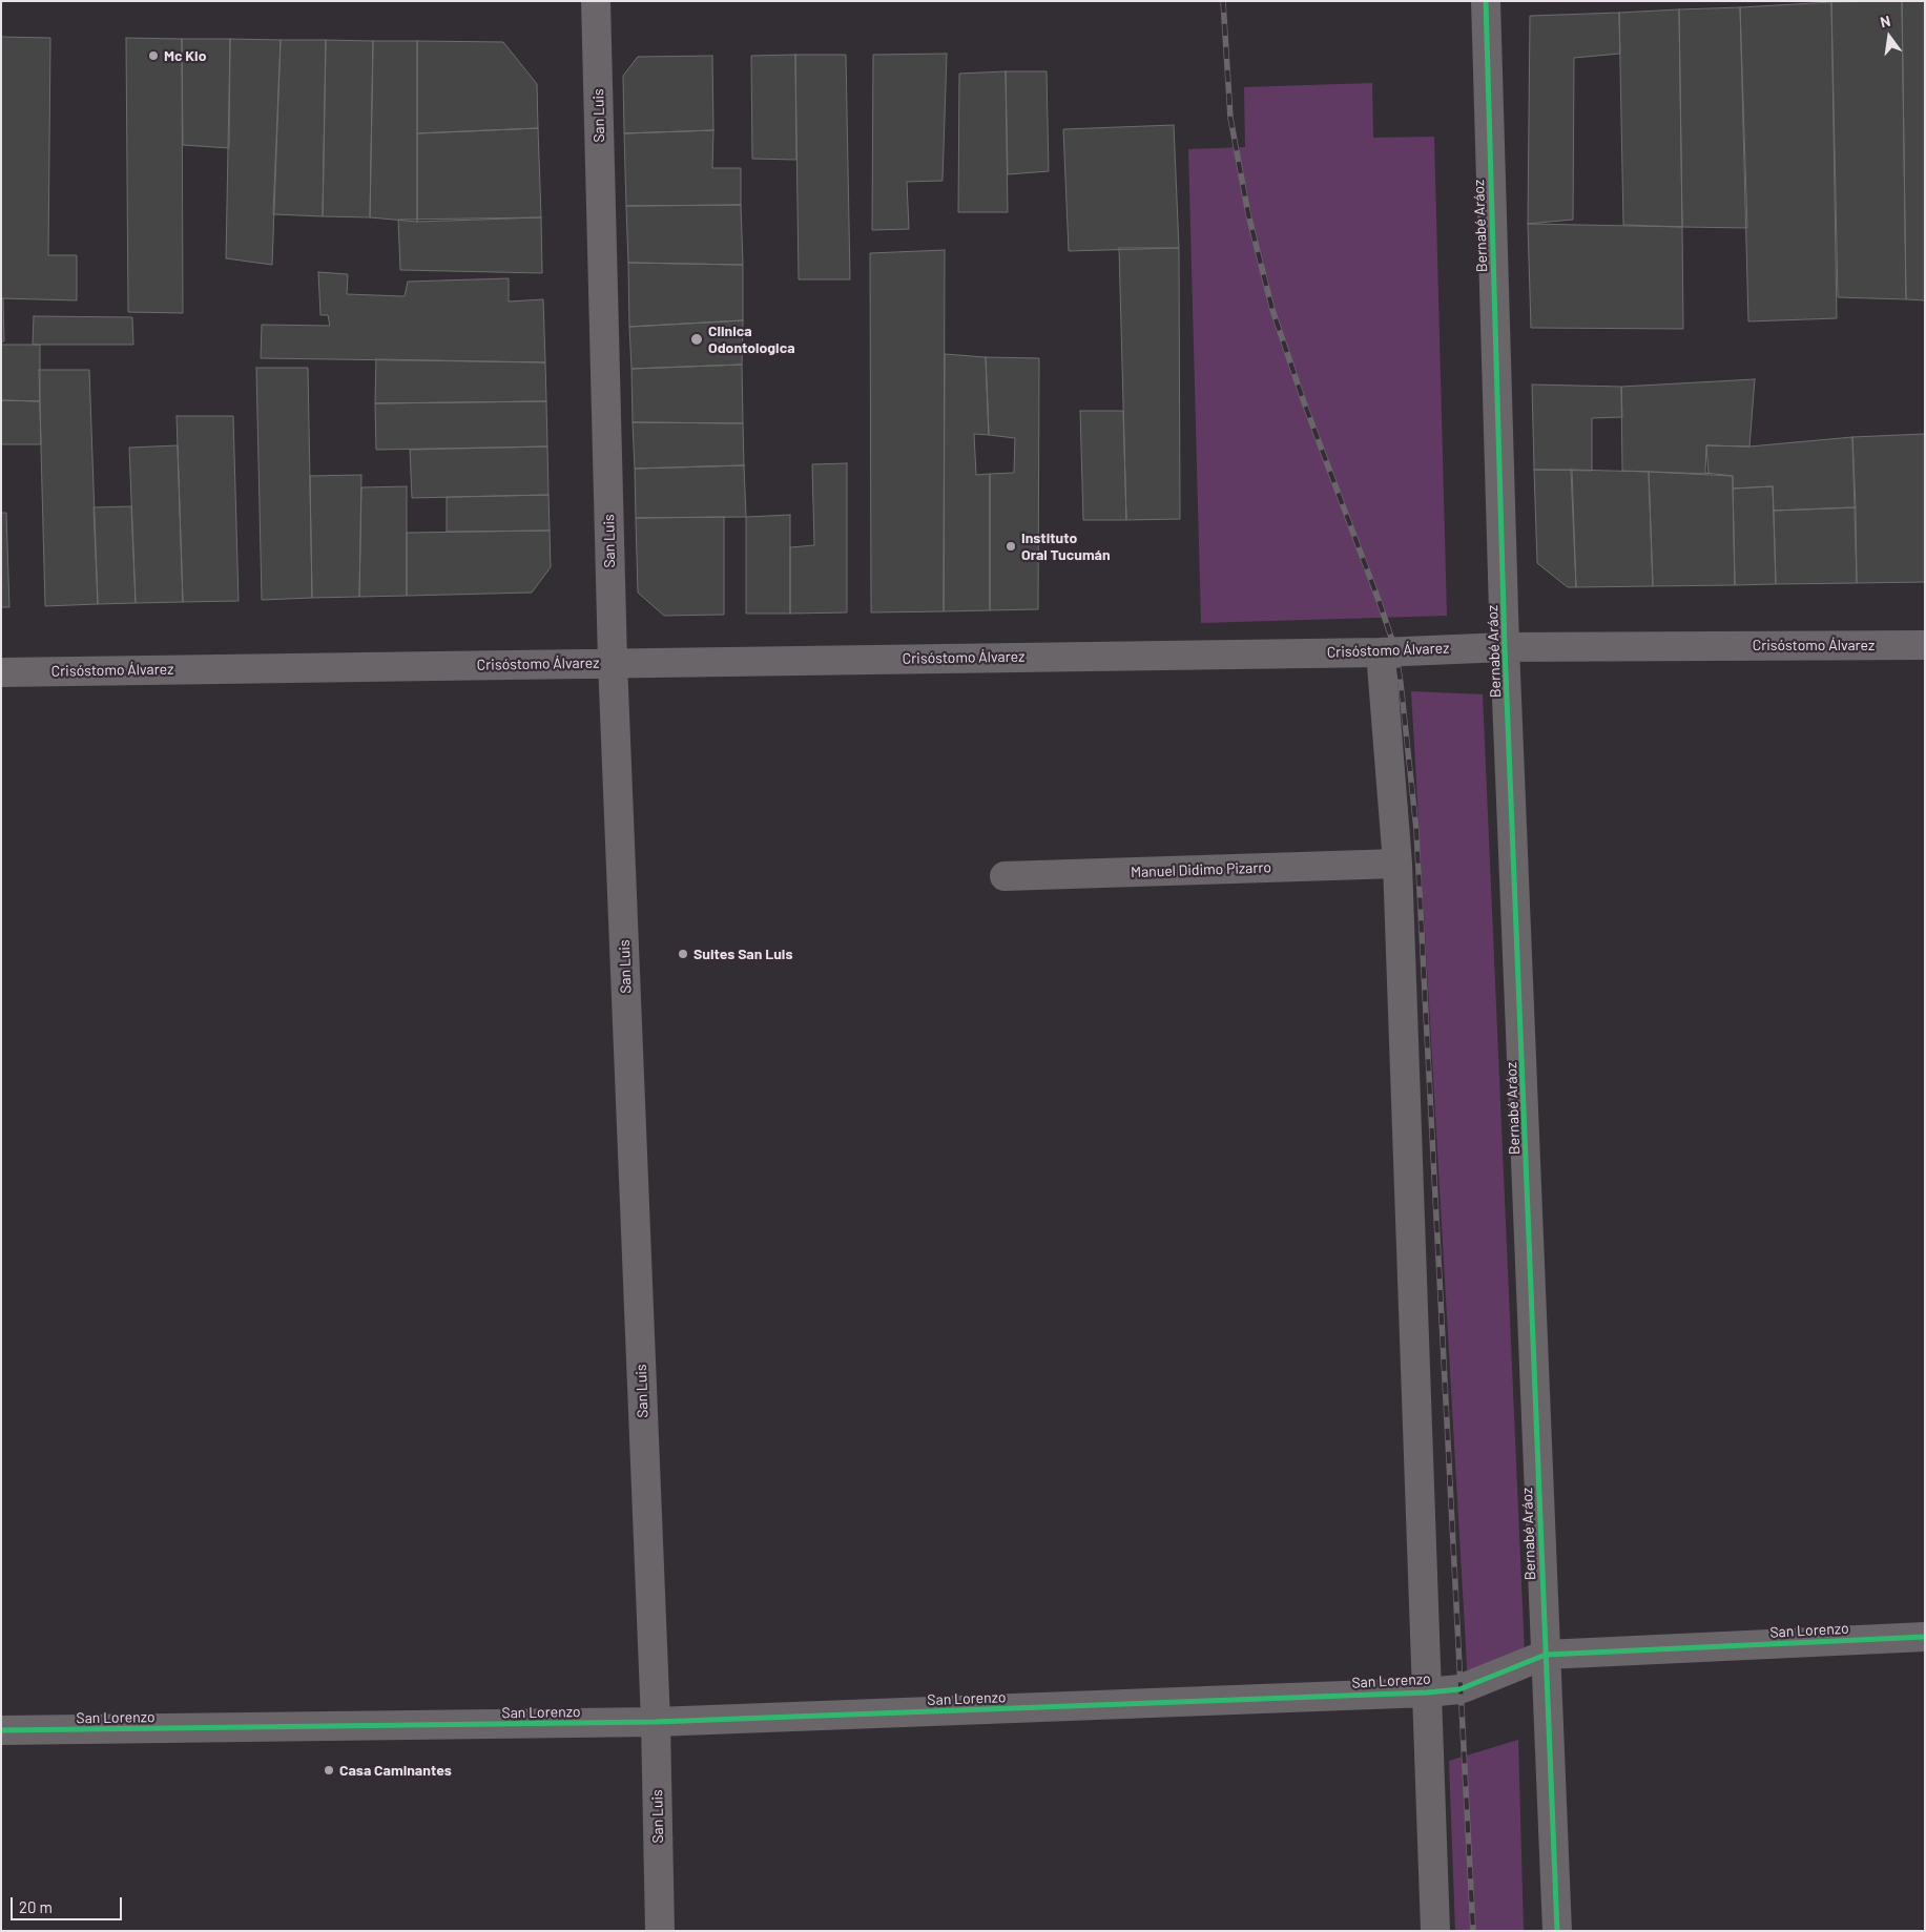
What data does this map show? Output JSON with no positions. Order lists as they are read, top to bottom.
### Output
{
  "streets": {
    "street": [
      "San Luis",
      "Bernabé Aráoz",
      "Crisóstomo Álvarez",
      "Manuel Didimo Pizarro",
      "San Lorenzo"
    ]
  },
  "crossings": [
    ["San Luis", "Crisóstomo Álvarez"],
    ["San Luis", "San Lorenzo"],
    ["Bernabé Aráoz", "Crisóstomo Álvarez"],
    ["Bernabé Aráoz", "San Lorenzo"]
  ],
  "places": [
    "Mc Kio",
    "Clinica Odontologica",
    "Instituto Oral Tucumán",
    "Suites San Luis",
    "Casa Caminantes"
  ],
  "scale_bar": "20 m",
  "north": "top"
}
